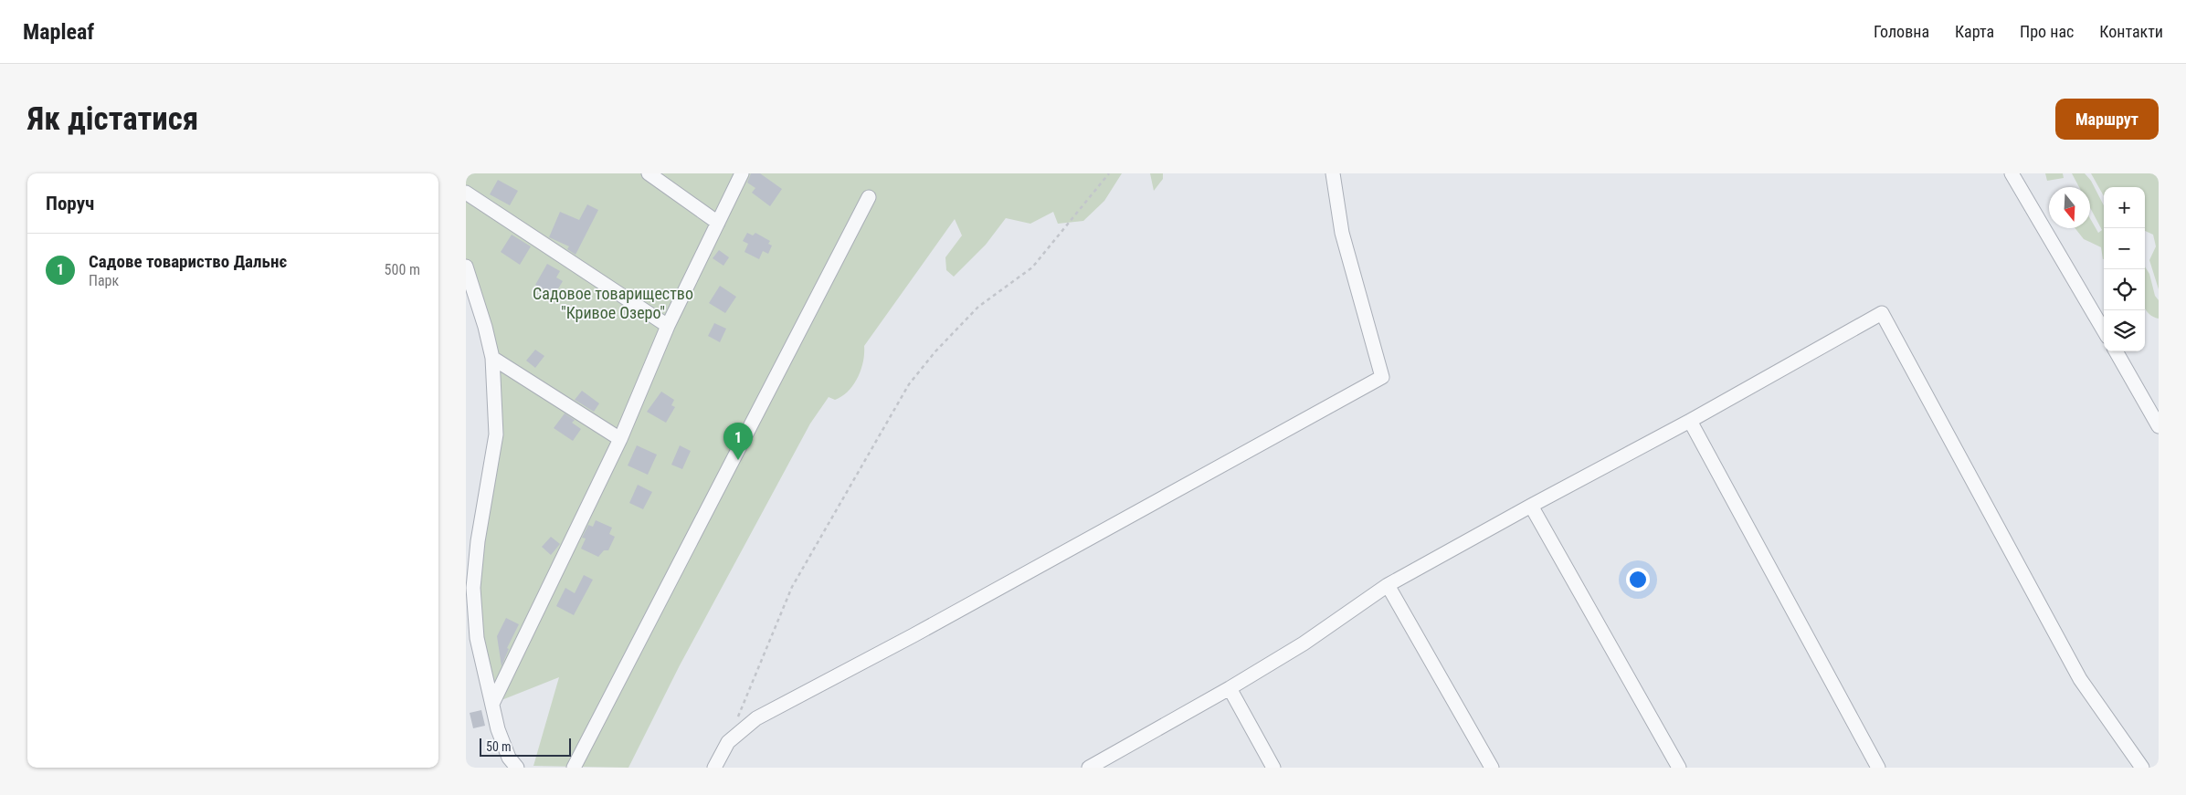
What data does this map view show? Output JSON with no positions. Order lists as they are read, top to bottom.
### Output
{
  "parks": ["Садовое товарищество \"Кривое Озеро\""],
  "scale_bar": "50 m",
  "north": "bottom",
  "page": {
    "header": "Mapleaf",
    "nav": [
      "Головна",
      "Карта",
      "Про нас",
      "Контакти"
    ],
    "buttons": "Маршрут",
    "title": "Як дістатися",
    "heading": "Поруч",
    "map_buttons": ["+", "−"],
    "list": [
      {
        "mark": "1",
        "name": "Садове товариство Дальнє",
        "note": "Парк",
        "value": "500 m"
      }
    ],
    "pins": "1",
    "scale": "50 m"
  }
}
